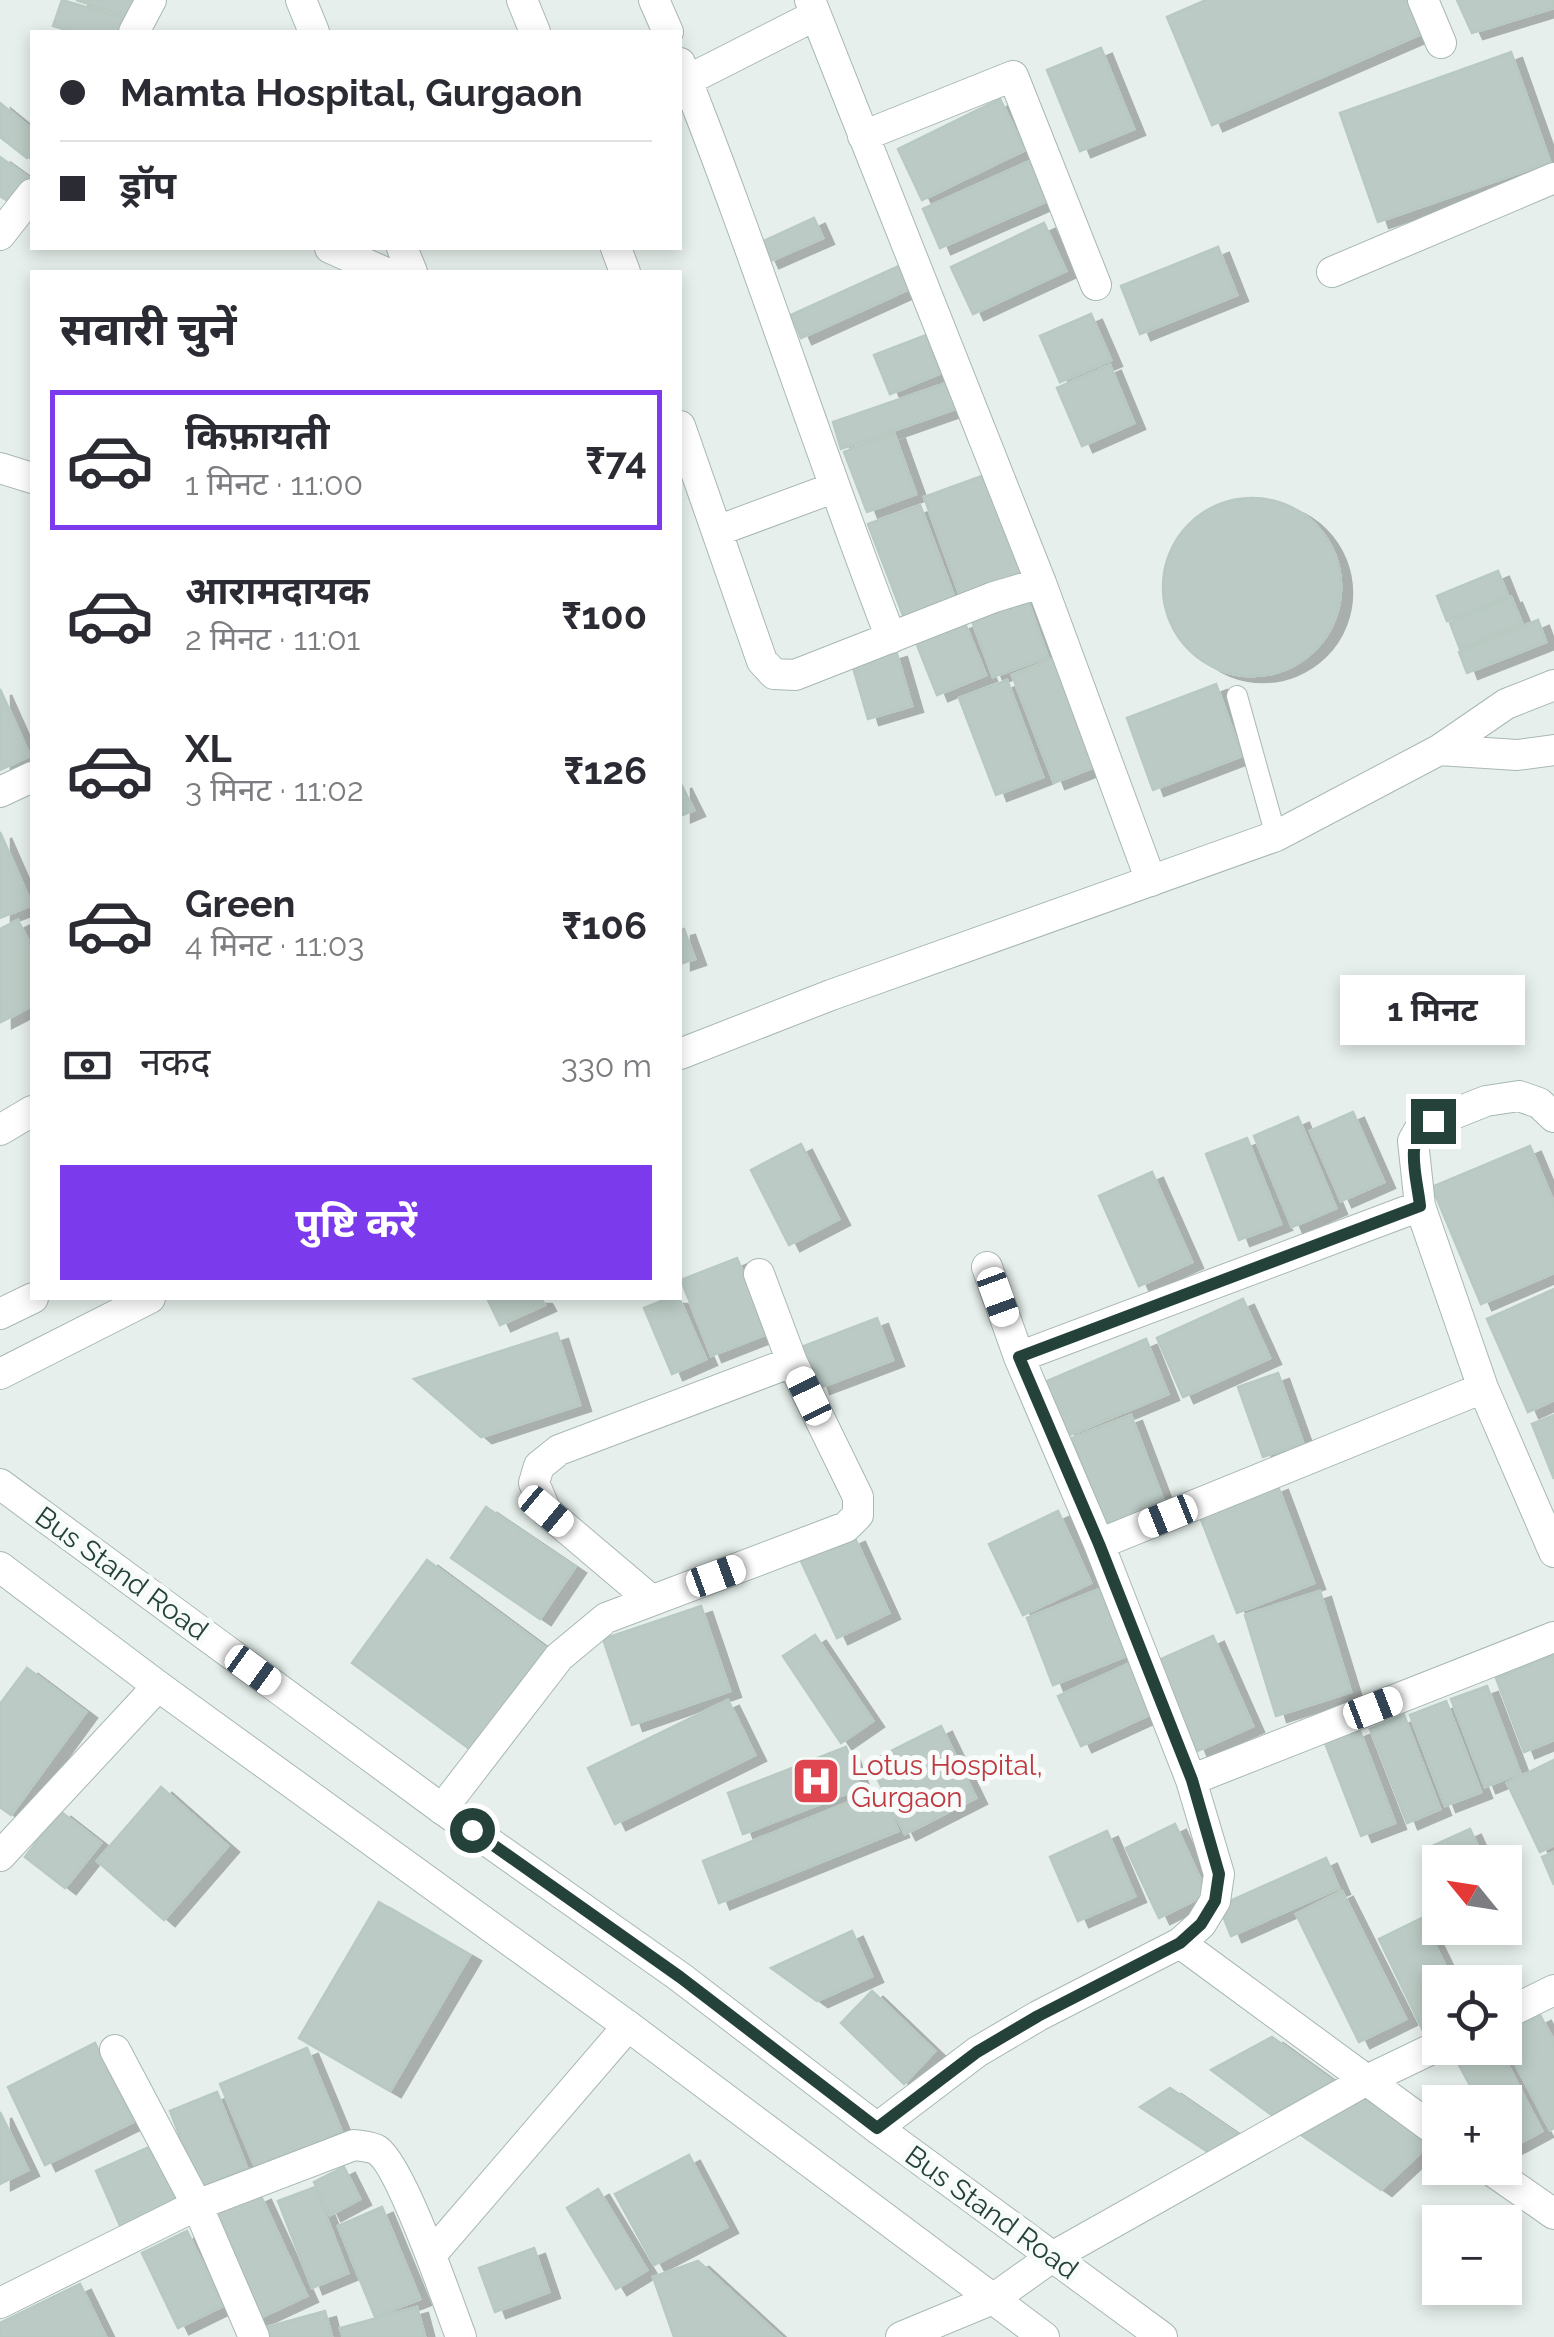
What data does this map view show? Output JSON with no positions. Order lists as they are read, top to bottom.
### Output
{
  "streets": {
    "street": ["Bus Stand Road"]
  },
  "places": {
    "hospital": ["Lotus Hospital, Gurgaon"]
  },
  "north": "top left",
  "page": {
    "banner": ["Mamta Hospital, Gurgaon", "ड्रॉप"],
    "heading": "सवारी चुनें",
    "list": [
      {
        "name": "किफ़ायती",
        "note": "1 मिनट · 11:00",
        "value": "₹74"
      },
      {
        "name": "आरामदायक",
        "note": "2 मिनट · 11:01",
        "value": "₹100"
      },
      {
        "name": "XL",
        "note": "3 मिनट · 11:02",
        "value": "₹126"
      },
      {
        "name": "Green",
        "note": "4 मिनट · 11:03",
        "value": "₹106"
      }
    ],
    "bubble": "1 मिनट",
    "pay": ["नकद", "330 m"],
    "buttons": "पुष्टि करें",
    "map_buttons": ["+", "−"]
  }
}
